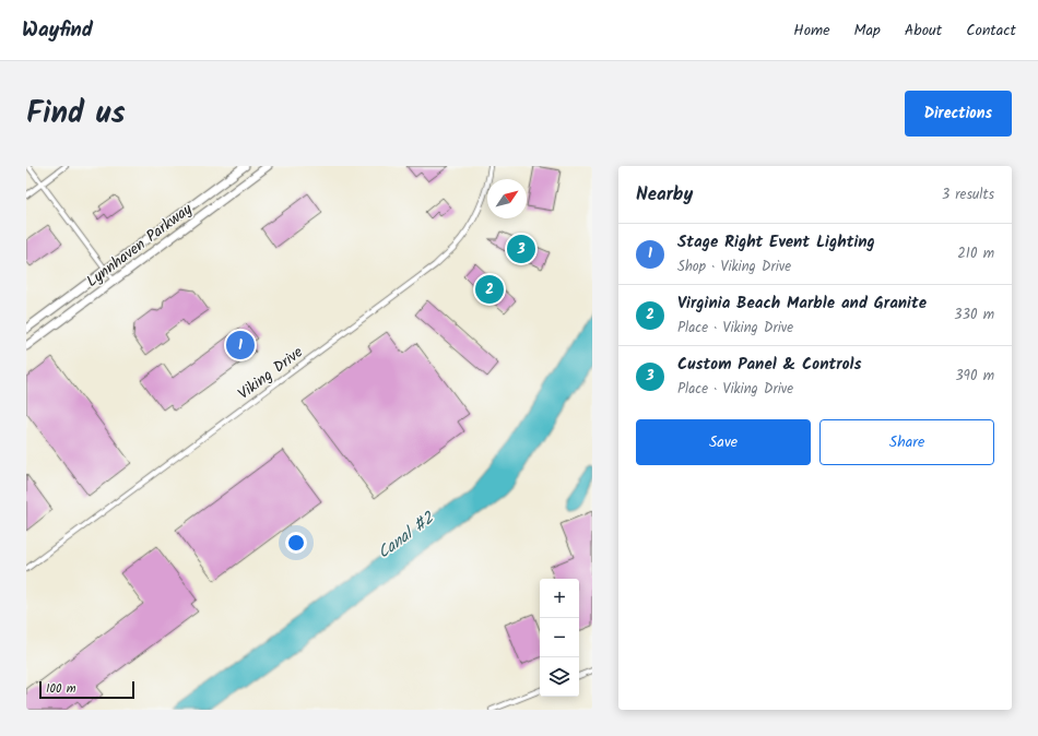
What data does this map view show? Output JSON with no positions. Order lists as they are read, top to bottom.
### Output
{
  "streets": {
    "main road": ["Lynnhaven Parkway"],
    "street": ["Viking Drive"]
  },
  "water": ["Canal #2"],
  "scale_bar": "100 m",
  "north": "top right",
  "page": {
    "header": "Wayfind",
    "nav": [
      "Home",
      "Map",
      "About",
      "Contact"
    ],
    "title": "Find us",
    "buttons": [
      "Directions",
      ["Save", "Share"]
    ],
    "heading": ["Nearby", "3 results"],
    "list": [
      {
        "mark": "1",
        "name": "Stage Right Event Lighting",
        "note": "Shop · Viking Drive",
        "value": "210 m"
      },
      {
        "mark": "2",
        "name": "Virginia Beach Marble and Granite",
        "note": "Place · Viking Drive",
        "value": "330 m"
      },
      {
        "mark": "3",
        "name": "Custom Panel & Controls",
        "note": "Place · Viking Drive",
        "value": "390 m"
      }
    ],
    "pins": ["3", "2", "1"],
    "map_buttons": ["+", "−"],
    "scale": "100 m"
  }
}
